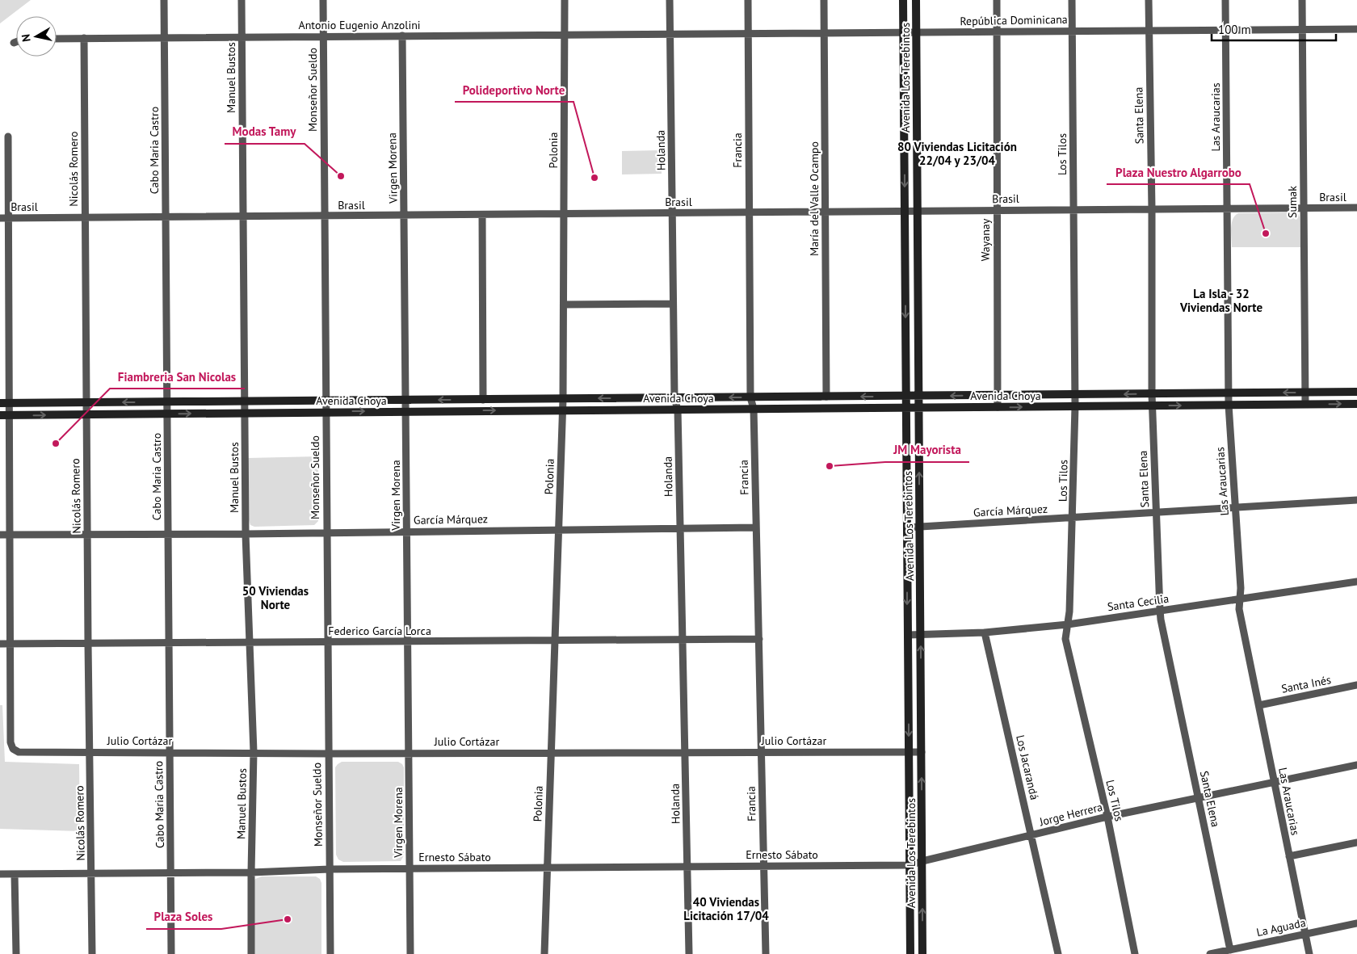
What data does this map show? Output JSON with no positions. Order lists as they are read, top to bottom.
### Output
{
  "streets": {
    "main road": ["Avenida Los Terebintos", "Avenida Choya"],
    "street": [
      "República Dominicana",
      "Antonio Eugenio Anzolini",
      "Manuel Bustos",
      "Monseñor Sueldo",
      "Santa Elena",
      "Las Araucarias",
      "Cabo Maria Castro",
      "Polonia",
      "Holanda",
      "Francia",
      "Los Tilos",
      "Virgen Morena",
      "Nicolás Romero",
      "Brasil",
      "María del Valle Ocampo",
      "Sumak",
      "Wayanay",
      "García Márquez",
      "Santa Cecilia",
      "Federico García Lorca",
      "Santa Inés",
      "Julio Cortázar",
      "Los Jacarandá",
      "Jorge Herrera",
      "Ernesto Sábato",
      "La Aguada"
    ]
  },
  "crossings": [
    ["República Dominicana", "Antonio Eugenio Anzolini"],
    ["República Dominicana", "Avenida Los Terebintos"],
    ["República Dominicana", "Santa Elena"],
    ["República Dominicana", "Las Araucarias"],
    ["República Dominicana", "Holanda"],
    ["República Dominicana", "Francia"],
    ["República Dominicana", "Los Tilos"],
    ["República Dominicana", "María del Valle Ocampo"],
    ["República Dominicana", "Sumak"],
    ["República Dominicana", "Wayanay"],
    ["Antonio Eugenio Anzolini", "Manuel Bustos"],
    ["Antonio Eugenio Anzolini", "Monseñor Sueldo"],
    ["Antonio Eugenio Anzolini", "Cabo Maria Castro"],
    ["Antonio Eugenio Anzolini", "Polonia"],
    ["Antonio Eugenio Anzolini", "Holanda"],
    ["Antonio Eugenio Anzolini", "Virgen Morena"],
    ["Antonio Eugenio Anzolini", "Nicolás Romero"],
    ["Manuel Bustos", "Brasil"],
    ["Manuel Bustos", "Avenida Choya"],
    ["Manuel Bustos", "García Márquez"],
    ["Manuel Bustos", "Federico García Lorca"],
    ["Manuel Bustos", "Julio Cortázar"],
    ["Manuel Bustos", "Ernesto Sábato"],
    ["Avenida Los Terebintos", "Brasil"],
    ["Avenida Los Terebintos", "Avenida Choya"],
    ["Avenida Los Terebintos", "García Márquez"],
    ["Avenida Los Terebintos", "Santa Cecilia"],
    ["Avenida Los Terebintos", "Julio Cortázar"],
    ["Avenida Los Terebintos", "Jorge Herrera"],
    ["Avenida Los Terebintos", "Ernesto Sábato"],
    ["Monseñor Sueldo", "Brasil"],
    ["Monseñor Sueldo", "Avenida Choya"],
    ["Monseñor Sueldo", "García Márquez"],
    ["Monseñor Sueldo", "Federico García Lorca"],
    ["Monseñor Sueldo", "Julio Cortázar"],
    ["Monseñor Sueldo", "Ernesto Sábato"],
    ["Santa Elena", "Brasil"],
    ["Santa Elena", "Avenida Choya"],
    ["Santa Elena", "García Márquez"],
    ["Santa Elena", "Santa Cecilia"],
    ["Santa Elena", "Jorge Herrera"],
    ["Santa Elena", "La Aguada"],
    ["Las Araucarias", "Brasil"],
    ["Las Araucarias", "Avenida Choya"],
    ["Las Araucarias", "García Márquez"],
    ["Las Araucarias", "Santa Cecilia"],
    ["Las Araucarias", "Santa Inés"],
    ["Las Araucarias", "Jorge Herrera"],
    ["Las Araucarias", "La Aguada"],
    ["Cabo Maria Castro", "Brasil"],
    ["Cabo Maria Castro", "Avenida Choya"],
    ["Cabo Maria Castro", "García Márquez"],
    ["Cabo Maria Castro", "Federico García Lorca"],
    ["Cabo Maria Castro", "Julio Cortázar"],
    ["Cabo Maria Castro", "Ernesto Sábato"],
    ["Polonia", "Brasil"],
    ["Polonia", "Avenida Choya"],
    ["Polonia", "García Márquez"],
    ["Polonia", "Federico García Lorca"],
    ["Polonia", "Julio Cortázar"],
    ["Polonia", "Ernesto Sábato"],
    ["Holanda", "Brasil"],
    ["Holanda", "Avenida Choya"],
    ["Holanda", "García Márquez"],
    ["Holanda", "Federico García Lorca"],
    ["Holanda", "Julio Cortázar"],
    ["Holanda", "Ernesto Sábato"],
    ["Francia", "Brasil"],
    ["Francia", "Avenida Choya"],
    ["Francia", "García Márquez"],
    ["Francia", "Federico García Lorca"],
    ["Francia", "Julio Cortázar"],
    ["Francia", "Ernesto Sábato"],
    ["Los Tilos", "Brasil"],
    ["Los Tilos", "Avenida Choya"],
    ["Los Tilos", "García Márquez"],
    ["Los Tilos", "Santa Cecilia"],
    ["Los Tilos", "Jorge Herrera"],
    ["Virgen Morena", "Brasil"],
    ["Virgen Morena", "Avenida Choya"],
    ["Virgen Morena", "García Márquez"],
    ["Virgen Morena", "Federico García Lorca"],
    ["Virgen Morena", "Julio Cortázar"],
    ["Virgen Morena", "Ernesto Sábato"],
    ["Nicolás Romero", "Brasil"],
    ["Nicolás Romero", "Avenida Choya"],
    ["Nicolás Romero", "García Márquez"],
    ["Nicolás Romero", "Federico García Lorca"],
    ["Nicolás Romero", "Julio Cortázar"],
    ["Nicolás Romero", "Ernesto Sábato"],
    ["Brasil", "María del Valle Ocampo"],
    ["Brasil", "Sumak"],
    ["Brasil", "Wayanay"],
    ["María del Valle Ocampo", "Avenida Choya"],
    ["Sumak", "Avenida Choya"],
    ["Wayanay", "Avenida Choya"],
    ["Santa Cecilia", "Los Jacarandá"],
    ["Federico García Lorca", "Julio Cortázar"],
    ["Los Jacarandá", "Jorge Herrera"],
    ["Jorge Herrera", "Ernesto Sábato"]
  ],
  "districts": [
    "80 Viviendas Licitación 22/04 y 23/04",
    "La Isla - 32 Viviendas Norte",
    "50 Viviendas Norte",
    "40 Viviendas Licitación 17/04"
  ],
  "places": [
    "Modas Tamy",
    "Polideportivo Norte",
    "Plaza Nuestro Algarrobo",
    "Fiambreria San Nicolas",
    "JM Mayorista",
    "Plaza Soles"
  ],
  "scale_bar": "100 m",
  "north": "left"
}
